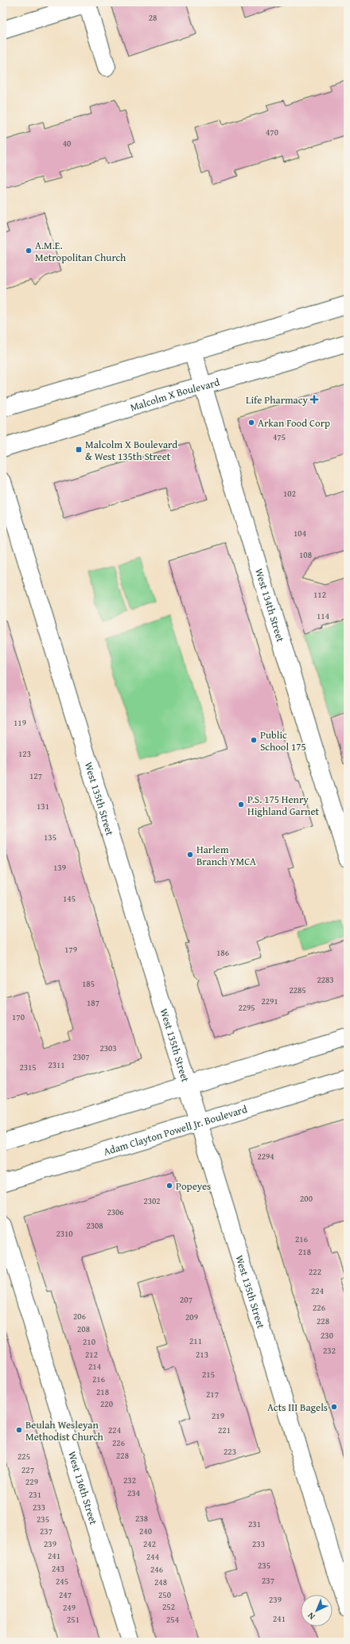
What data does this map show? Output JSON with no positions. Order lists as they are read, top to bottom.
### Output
{
  "streets": {
    "street": [
      "Malcolm X Boulevard",
      "West 134th Street",
      "West 135th Street",
      "Adam Clayton Powell Jr. Boulevard",
      "West 136th Street"
    ]
  },
  "crossings": [
    ["Malcolm X Boulevard", "West 134th Street"],
    ["West 135th Street", "Adam Clayton Powell Jr. Boulevard"]
  ],
  "places": {
    "other": [
      "A.M.E. Metropolitan Church",
      "Arkan Food Corp",
      "Public School 175",
      "P.S. 175 Henry Highland Garnet",
      "Harlem Branch YMCA",
      "Popeyes",
      "Acts III Bagels",
      "Beulah Wesleyan Methodist Church"
    ],
    "health": ["Life Pharmacy"],
    "transit": ["Malcolm X Boulevard & West 135th Street"]
  },
  "house_numbers": [
    "28",
    "470",
    "40",
    "475",
    "102",
    "104",
    "108",
    "112",
    "114",
    "119",
    "123",
    "127",
    "131",
    "135",
    "139",
    "145",
    "179",
    "186",
    "2283",
    "185",
    "2285",
    "2291",
    "187",
    "2295",
    "170",
    "2303",
    "2307",
    "2311",
    "2315",
    "2294",
    "200",
    "2302",
    "2306",
    "2308",
    "2310",
    "216",
    "218",
    "222",
    "224",
    "207",
    "226",
    "206",
    "209",
    "228",
    "208",
    "230",
    "211",
    "210",
    "232",
    "212",
    "213",
    "214",
    "215",
    "216",
    "218",
    "217",
    "220",
    "219",
    "224",
    "221",
    "226",
    "223",
    "228",
    "225",
    "227",
    "232",
    "229",
    "234",
    "231",
    "233",
    "238",
    "235",
    "231",
    "237",
    "240",
    "239",
    "242",
    "233",
    "241",
    "244",
    "235",
    "243",
    "246",
    "237",
    "245",
    "248",
    "247",
    "250",
    "239",
    "252",
    "249",
    "241",
    "251",
    "254"
  ],
  "north": "bottom left"
}
